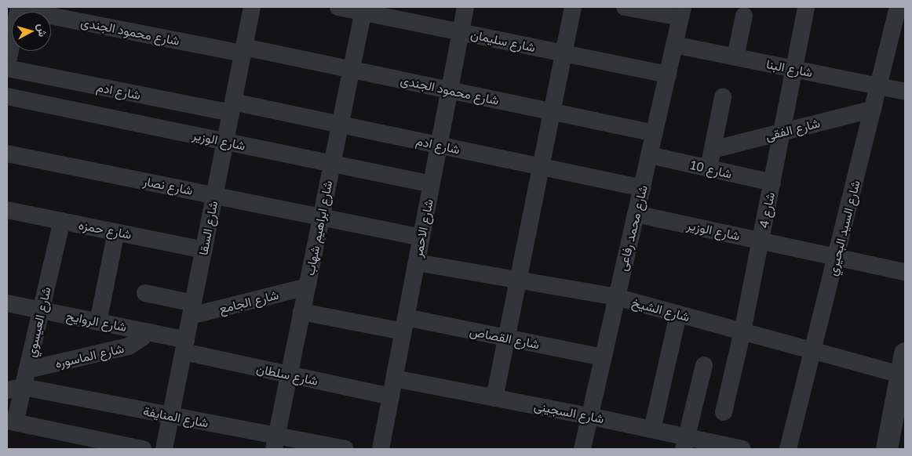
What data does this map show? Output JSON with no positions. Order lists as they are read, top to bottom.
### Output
{
  "streets": {
    "street": [
      "شارع محمود الجندى",
      "شارع سليمان",
      "شارع البنا",
      "شارع ادم",
      "شارع الفقى",
      "شارع الوزير",
      "شارع 10",
      "شارع نصار",
      "شارع 4",
      "شارع السقا",
      "شارع ابراهيم شهاب",
      "شارع الاحمر",
      "شارع محمد رفاعى",
      "شارع السيد البحيري",
      "شارع حمزه",
      "شارع الجامع",
      "شارع الشيخ",
      "شارع الروايح",
      "شارع العيسوي",
      "شارع القصاص",
      "شارع الماسوره",
      "شارع سلطان",
      "شارع السجينى",
      "شارع المنايفة"
    ]
  },
  "crossings": [
    ["شارع محمود الجندى", "شارع السقا"],
    ["شارع محمود الجندى", "شارع ابراهيم شهاب"],
    ["شارع محمود الجندى", "شارع الاحمر"],
    ["شارع محمود الجندى", "شارع محمد رفاعى"],
    ["شارع سليمان", "شارع ابراهيم شهاب"],
    ["شارع سليمان", "شارع الاحمر"],
    ["شارع سليمان", "شارع محمد رفاعى"],
    ["شارع البنا", "شارع 4"],
    ["شارع البنا", "شارع محمد رفاعى"],
    ["شارع البنا", "شارع السيد البحيري"],
    ["شارع ادم", "شارع السقا"],
    ["شارع ادم", "شارع ابراهيم شهاب"],
    ["شارع ادم", "شارع الاحمر"],
    ["شارع ادم", "شارع محمد رفاعى"],
    ["شارع الفقى", "شارع 4"],
    ["شارع الفقى", "شارع السيد البحيري"],
    ["شارع الوزير", "شارع 4"],
    ["شارع الوزير", "شارع السقا"],
    ["شارع الوزير", "شارع ابراهيم شهاب"],
    ["شارع الوزير", "شارع الاحمر"],
    ["شارع الوزير", "شارع محمد رفاعى"],
    ["شارع الوزير", "شارع السيد البحيري"],
    ["شارع 10", "شارع 4"],
    ["شارع 10", "شارع محمد رفاعى"],
    ["شارع نصار", "شارع السقا"],
    ["شارع نصار", "شارع ابراهيم شهاب"],
    ["شارع نصار", "شارع الاحمر"],
    ["شارع 4", "شارع الشيخ"],
    ["شارع السقا", "شارع حمزه"],
    ["شارع السقا", "شارع الجامع"],
    ["شارع السقا", "شارع الروايح"],
    ["شارع السقا", "شارع سلطان"],
    ["شارع السقا", "شارع المنايفة"],
    ["شارع ابراهيم شهاب", "شارع الجامع"],
    ["شارع ابراهيم شهاب", "شارع سلطان"],
    ["شارع ابراهيم شهاب", "شارع المنايفة"],
    ["شارع الاحمر", "شارع الشيخ"],
    ["شارع الاحمر", "شارع القصاص"],
    ["شارع الاحمر", "شارع سلطان"],
    ["شارع الاحمر", "شارع السجينى"],
    ["شارع محمد رفاعى", "شارع الشيخ"],
    ["شارع محمد رفاعى", "شارع القصاص"],
    ["شارع محمد رفاعى", "شارع السجينى"],
    ["شارع السيد البحيري", "شارع الشيخ"],
    ["شارع حمزه", "شارع العيسوي"],
    ["شارع الروايح", "شارع العيسوي"],
    ["شارع الروايح", "شارع الماسوره"],
    ["شارع الروايح", "شارع سلطان"],
    ["شارع العيسوي", "شارع الماسوره"],
    ["شارع العيسوي", "شارع المنايفة"],
    ["شارع الماسوره", "شارع المنايفة"]
  ],
  "north": "right"
}
